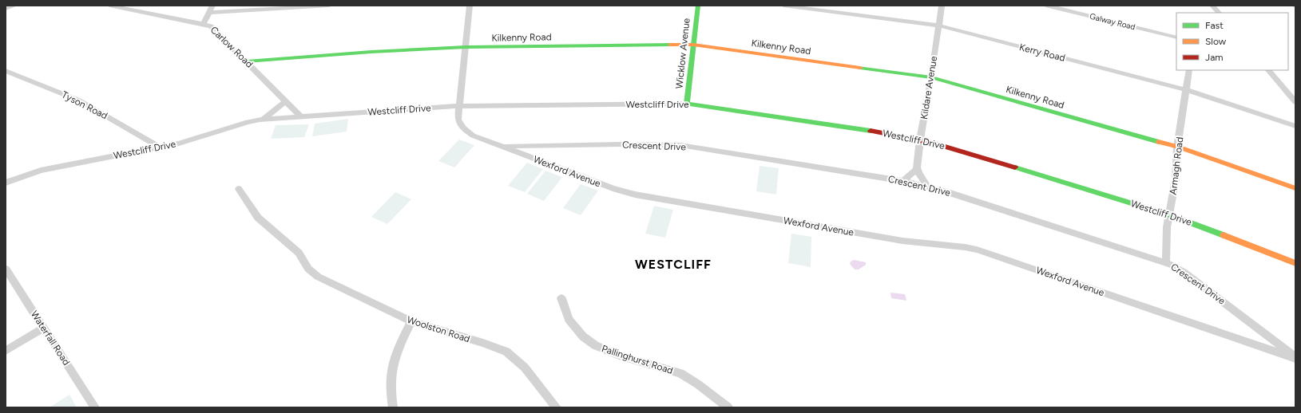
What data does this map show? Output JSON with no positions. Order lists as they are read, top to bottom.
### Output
{
  "streets": {
    "street": [
      "Galway Road",
      "Kilkenny Road",
      "Carlow Road",
      "Kerry Road",
      "Wicklow Avenue",
      "Kildare Avenue",
      "Westcliff Drive",
      "Tyson Road",
      "Crescent Drive",
      "Armagh Road",
      "Wexford Avenue",
      "Woolston Road",
      "Waterfall Road",
      "Pallinghurst Road"
    ]
  },
  "crossings": [
    ["Kilkenny Road", "Carlow Road"],
    ["Kilkenny Road", "Wicklow Avenue"],
    ["Kilkenny Road", "Kildare Avenue"],
    ["Kilkenny Road", "Armagh Road"],
    ["Kilkenny Road", "Wexford Avenue"],
    ["Carlow Road", "Westcliff Drive"],
    ["Kerry Road", "Kildare Avenue"],
    ["Kerry Road", "Armagh Road"],
    ["Wicklow Avenue", "Westcliff Drive"],
    ["Kildare Avenue", "Westcliff Drive"],
    ["Westcliff Drive", "Tyson Road"],
    ["Westcliff Drive", "Armagh Road"],
    ["Westcliff Drive", "Wexford Avenue"],
    ["Crescent Drive", "Armagh Road"],
    ["Crescent Drive", "Wexford Avenue"]
  ],
  "districts": ["WESTCLIFF"],
  "legend": ["Fast", "Slow", "Jam"]
}
